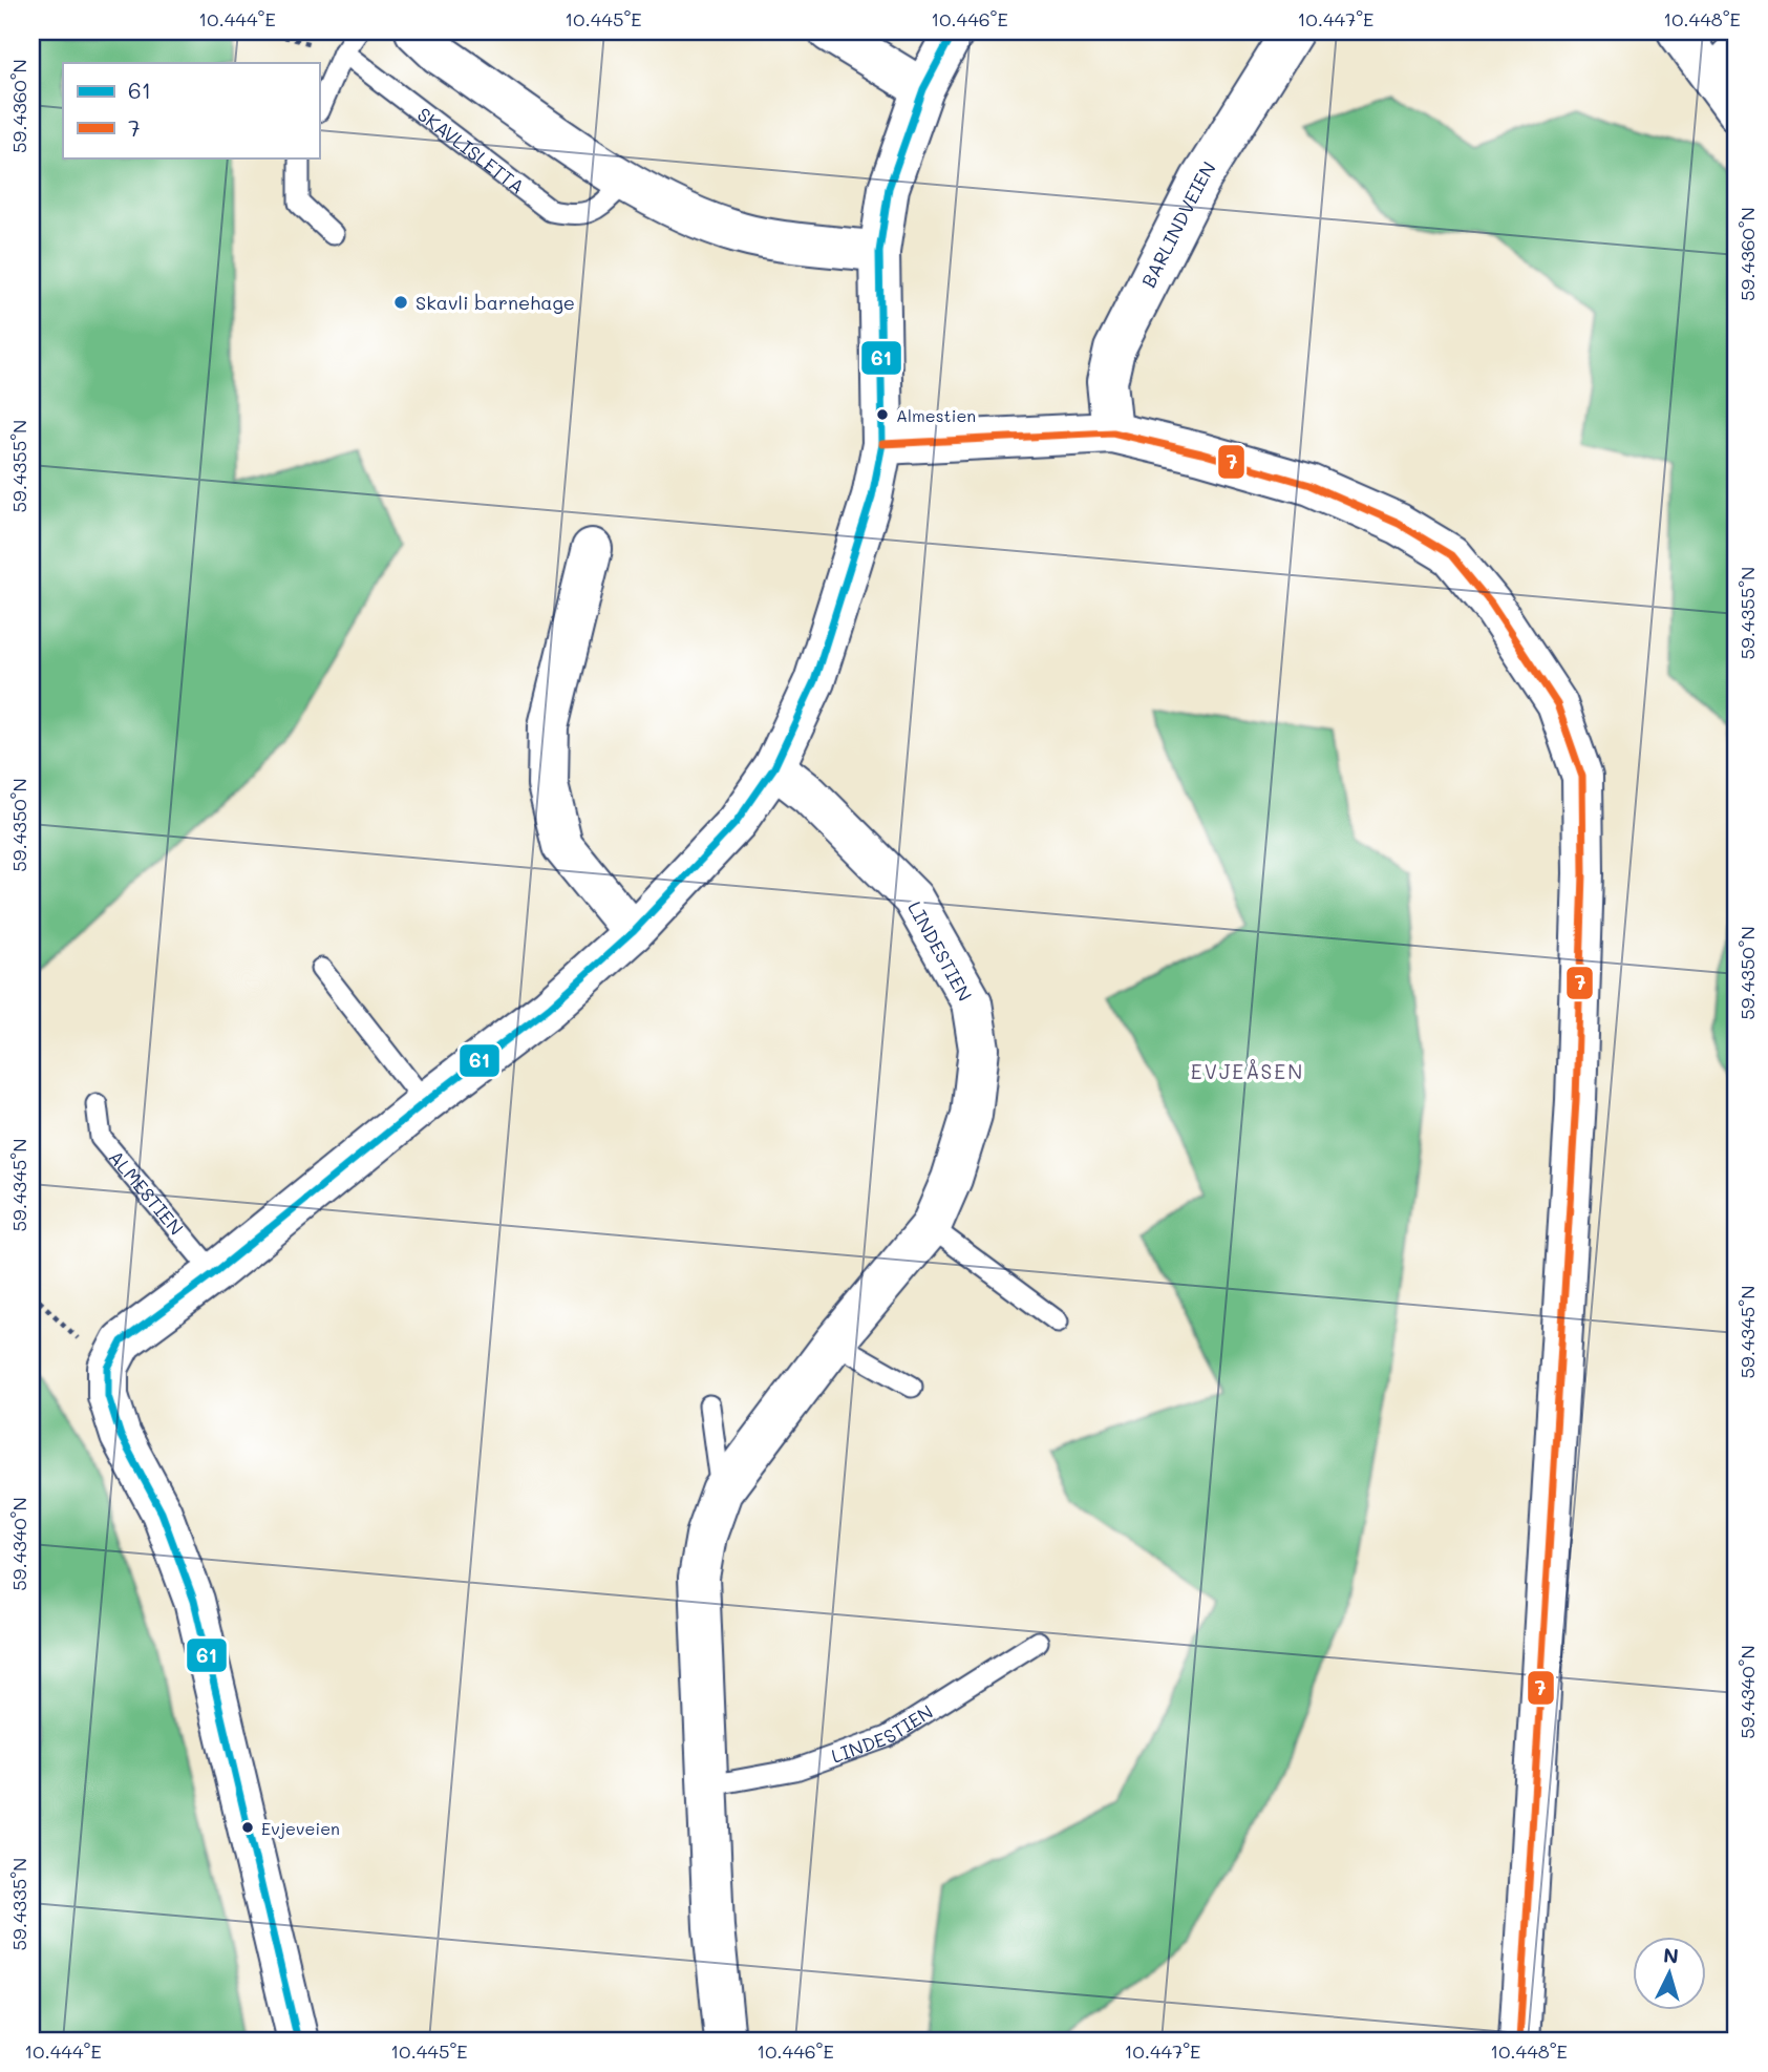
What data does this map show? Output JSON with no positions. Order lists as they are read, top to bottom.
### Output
{
  "streets": {
    "street": ["BARLINDVEIEN", "LINDESTIEN"],
    "lane": ["SKAVLISLETTA", "ALMESTIEN"]
  },
  "districts": ["EVJEÅSEN"],
  "places": ["Skavli barnehage", "Almestien", "Evjeveien"],
  "lines": ["transit line 61", "transit line 7"],
  "legend": ["61", "7"],
  "north": "top",
  "coordinates": [
    "10.444°E",
    "10.445°E",
    "10.446°E",
    "10.447°E",
    "10.448°E",
    "59.4360°N",
    "59.4355°N",
    "59.4350°N",
    "59.4345°N",
    "59.4340°N",
    "59.4335°N"
  ]
}
